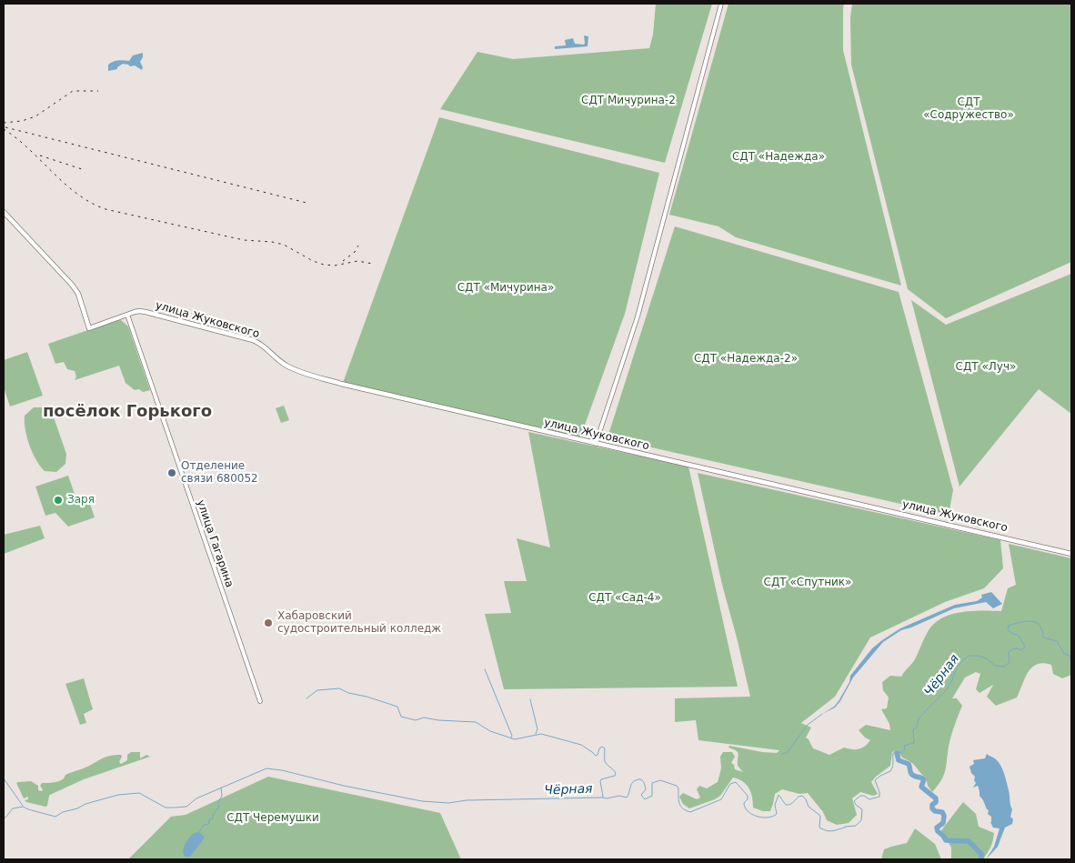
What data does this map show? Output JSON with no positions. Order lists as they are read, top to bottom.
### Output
{
  "streets": {
    "main road": ["улица Жуковского"],
    "street": ["улица Гагарина"]
  },
  "crossings": [
    ["улица Жуковского", "улица Гагарина"]
  ],
  "districts": ["посёлок Горького"],
  "water": ["Чёрная"],
  "parks": [
    "СДТ Мичурина-2",
    "СДТ «Содружество»",
    "СДТ «Надежда»",
    "СДТ «Мичурина»",
    "СДТ «Надежда-2»",
    "СДТ «Луч»",
    "СДТ «Спутник»",
    "СДТ «Сад-4»",
    "СДТ Черемушки"
  ],
  "places": ["Отделение связи 680052", "Заря", "Хабаровский судостроительный колледж"]
}
